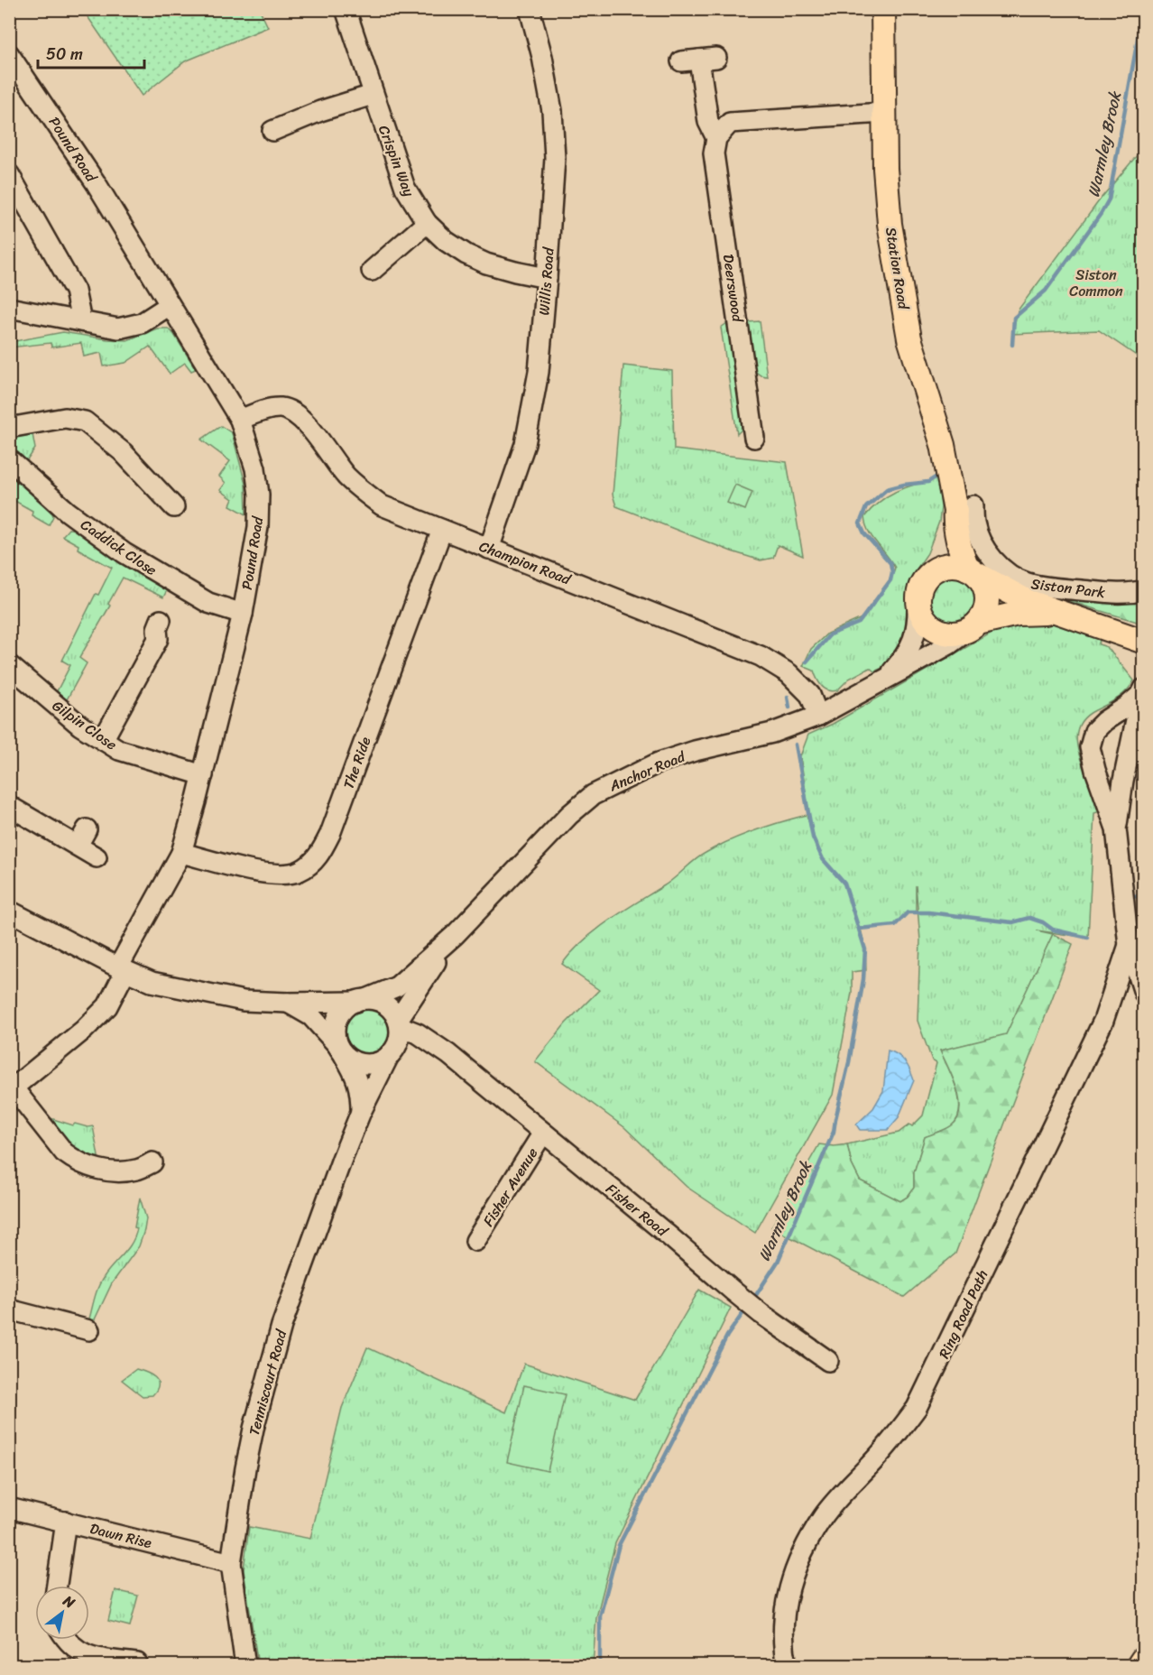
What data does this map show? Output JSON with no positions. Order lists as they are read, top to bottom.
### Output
{
  "streets": {
    "main road": ["Station Road"],
    "street": [
      "Pound Road",
      "Crispin Way",
      "Willis Road",
      "Deerswood",
      "Caddick Close",
      "Champion Road",
      "Siston Park",
      "Gilpin Close",
      "The Ride",
      "Anchor Road",
      "Fisher Avenue",
      "Fisher Road",
      "Ring Road Path",
      "Tenniscourt Road",
      "Dawn Rise"
    ]
  },
  "crossings": [
    ["Pound Road", "Caddick Close"],
    ["Pound Road", "Champion Road"],
    ["Pound Road", "Gilpin Close"],
    ["Pound Road", "The Ride"],
    ["Crispin Way", "Willis Road"],
    ["Station Road", "Anchor Road"],
    ["Willis Road", "Champion Road"],
    ["Champion Road", "The Ride"],
    ["Champion Road", "Anchor Road"],
    ["Anchor Road", "Fisher Road"],
    ["Anchor Road", "Tenniscourt Road"],
    ["Fisher Avenue", "Fisher Road"],
    ["Fisher Road", "Tenniscourt Road"],
    ["Tenniscourt Road", "Dawn Rise"]
  ],
  "water": ["Warmley Brook"],
  "parks": ["Siston Common"],
  "scale_bar": "50 m",
  "north": "top right"
}
